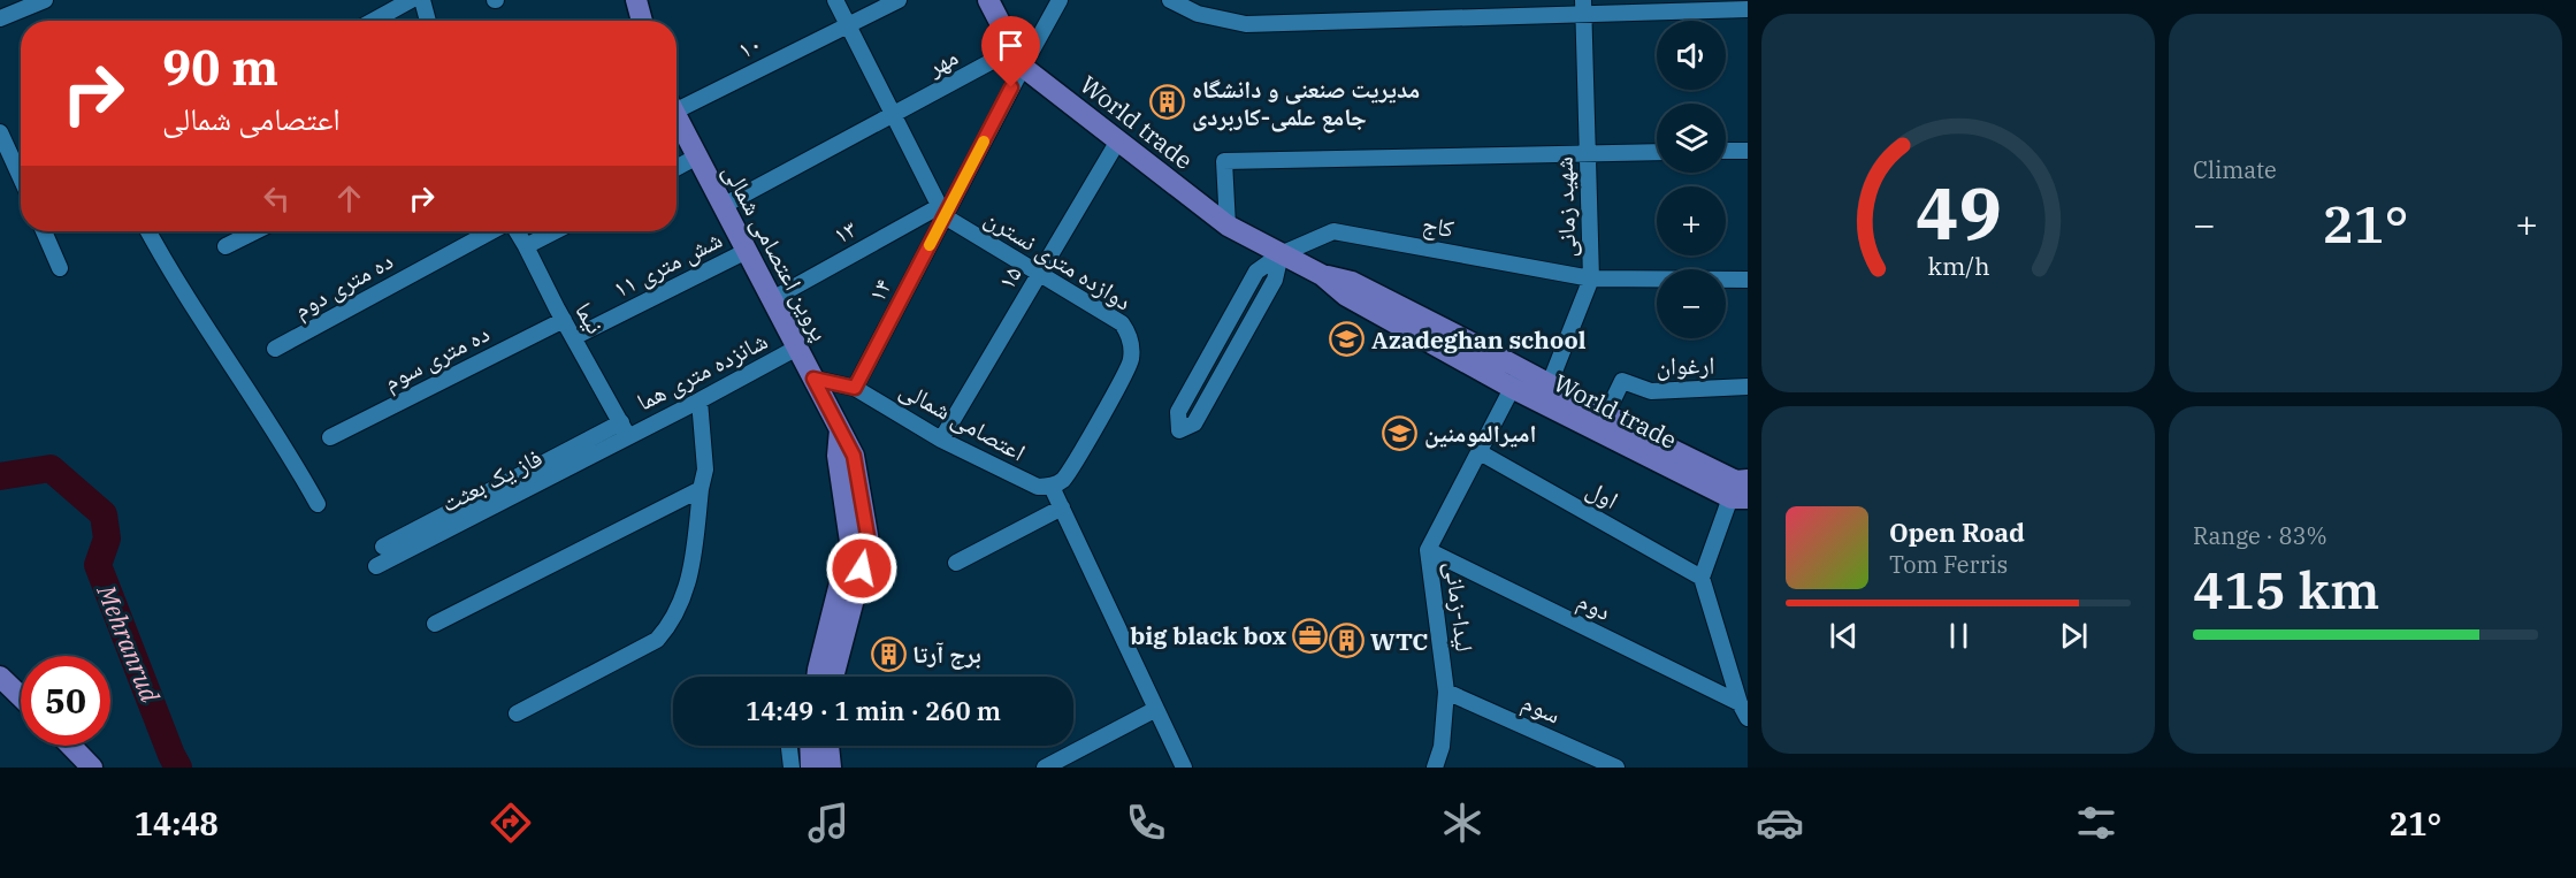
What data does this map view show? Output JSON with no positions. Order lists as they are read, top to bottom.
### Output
{
  "streets": {
    "main road": ["World trade", "پروین اعتصامی شمالی"],
    "street": [
      "۱۰",
      "مهر",
      "شهید زمانی",
      "کاج",
      "۱۳",
      "دوازده متری نسترن",
      "۱۱ شش متری",
      "۱۵",
      "ده متری دوم",
      "۱۴",
      "نیما",
      "ده متری سوم",
      "ارغوان",
      "شانزده متری هما",
      "اعتصامی شمالی",
      "فاز یک بعثت",
      "اول",
      "دوم",
      "لیدا-زمانی",
      "سوم"
    ]
  },
  "crossings": [
    ["مهر", "World trade"],
    ["مهر", "پروین اعتصامی شمالی"],
    ["مهر", "۱۴"],
    ["World trade", "شهید زمانی"],
    ["World trade", "کاج"],
    ["World trade", "۱۵"],
    ["World trade", "۱۴"],
    ["World trade", "ارغوان"],
    ["World trade", "لیدا-زمانی"],
    ["شهید زمانی", "کاج"],
    ["۱۳", "پروین اعتصامی شمالی"],
    ["۱۳", "دوازده متری نسترن"],
    ["۱۳", "۱۴"],
    ["پروین اعتصامی شمالی", "۱۱ شش متری"],
    ["پروین اعتصامی شمالی", "شانزده متری هما"],
    ["پروین اعتصامی شمالی", "اعتصامی شمالی"],
    ["دوازده متری نسترن", "۱۵"],
    ["دوازده متری نسترن", "۱۴"],
    ["دوازده متری نسترن", "اعتصامی شمالی"],
    ["۱۱ شش متری", "نیما"],
    ["۱۵", "اعتصامی شمالی"],
    ["۱۴", "اعتصامی شمالی"],
    ["نیما", "ده متری سوم"],
    ["نیما", "شانزده متری هما"],
    ["نیما", "فاز یک بعثت"],
    ["شانزده متری هما", "فاز یک بعثت"],
    ["اول", "لیدا-زمانی"],
    ["دوم", "لیدا-زمانی"],
    ["لیدا-زمانی", "سوم"]
  ],
  "water": ["Mehranrud"],
  "places": {
    "building": ["مدیریت صنعنی و دانشگاه جامع علمی-کاربردی", "WTC", "برج آرتا"],
    "school or university": ["Azadeghan school", "امیرالمومنین"],
    "office": ["big black box"]
  },
  "page": {
    "tile": [
      "Climate",
      ["Range · 83%", "415 km"]
    ],
    "map_buttons": ["+", "−"],
    "turn": ["90 m", "اعتصامی شمالی"],
    "heat": ["−", "21°", "+"],
    "song": ["Open Road", "Tom Ferris"],
    "limit": "50",
    "trip": "14:49 · 1 min · 260 m",
    "tabs": ["14:48", "21°"],
    "gauge": ["49", "km/h"]
  }
}
